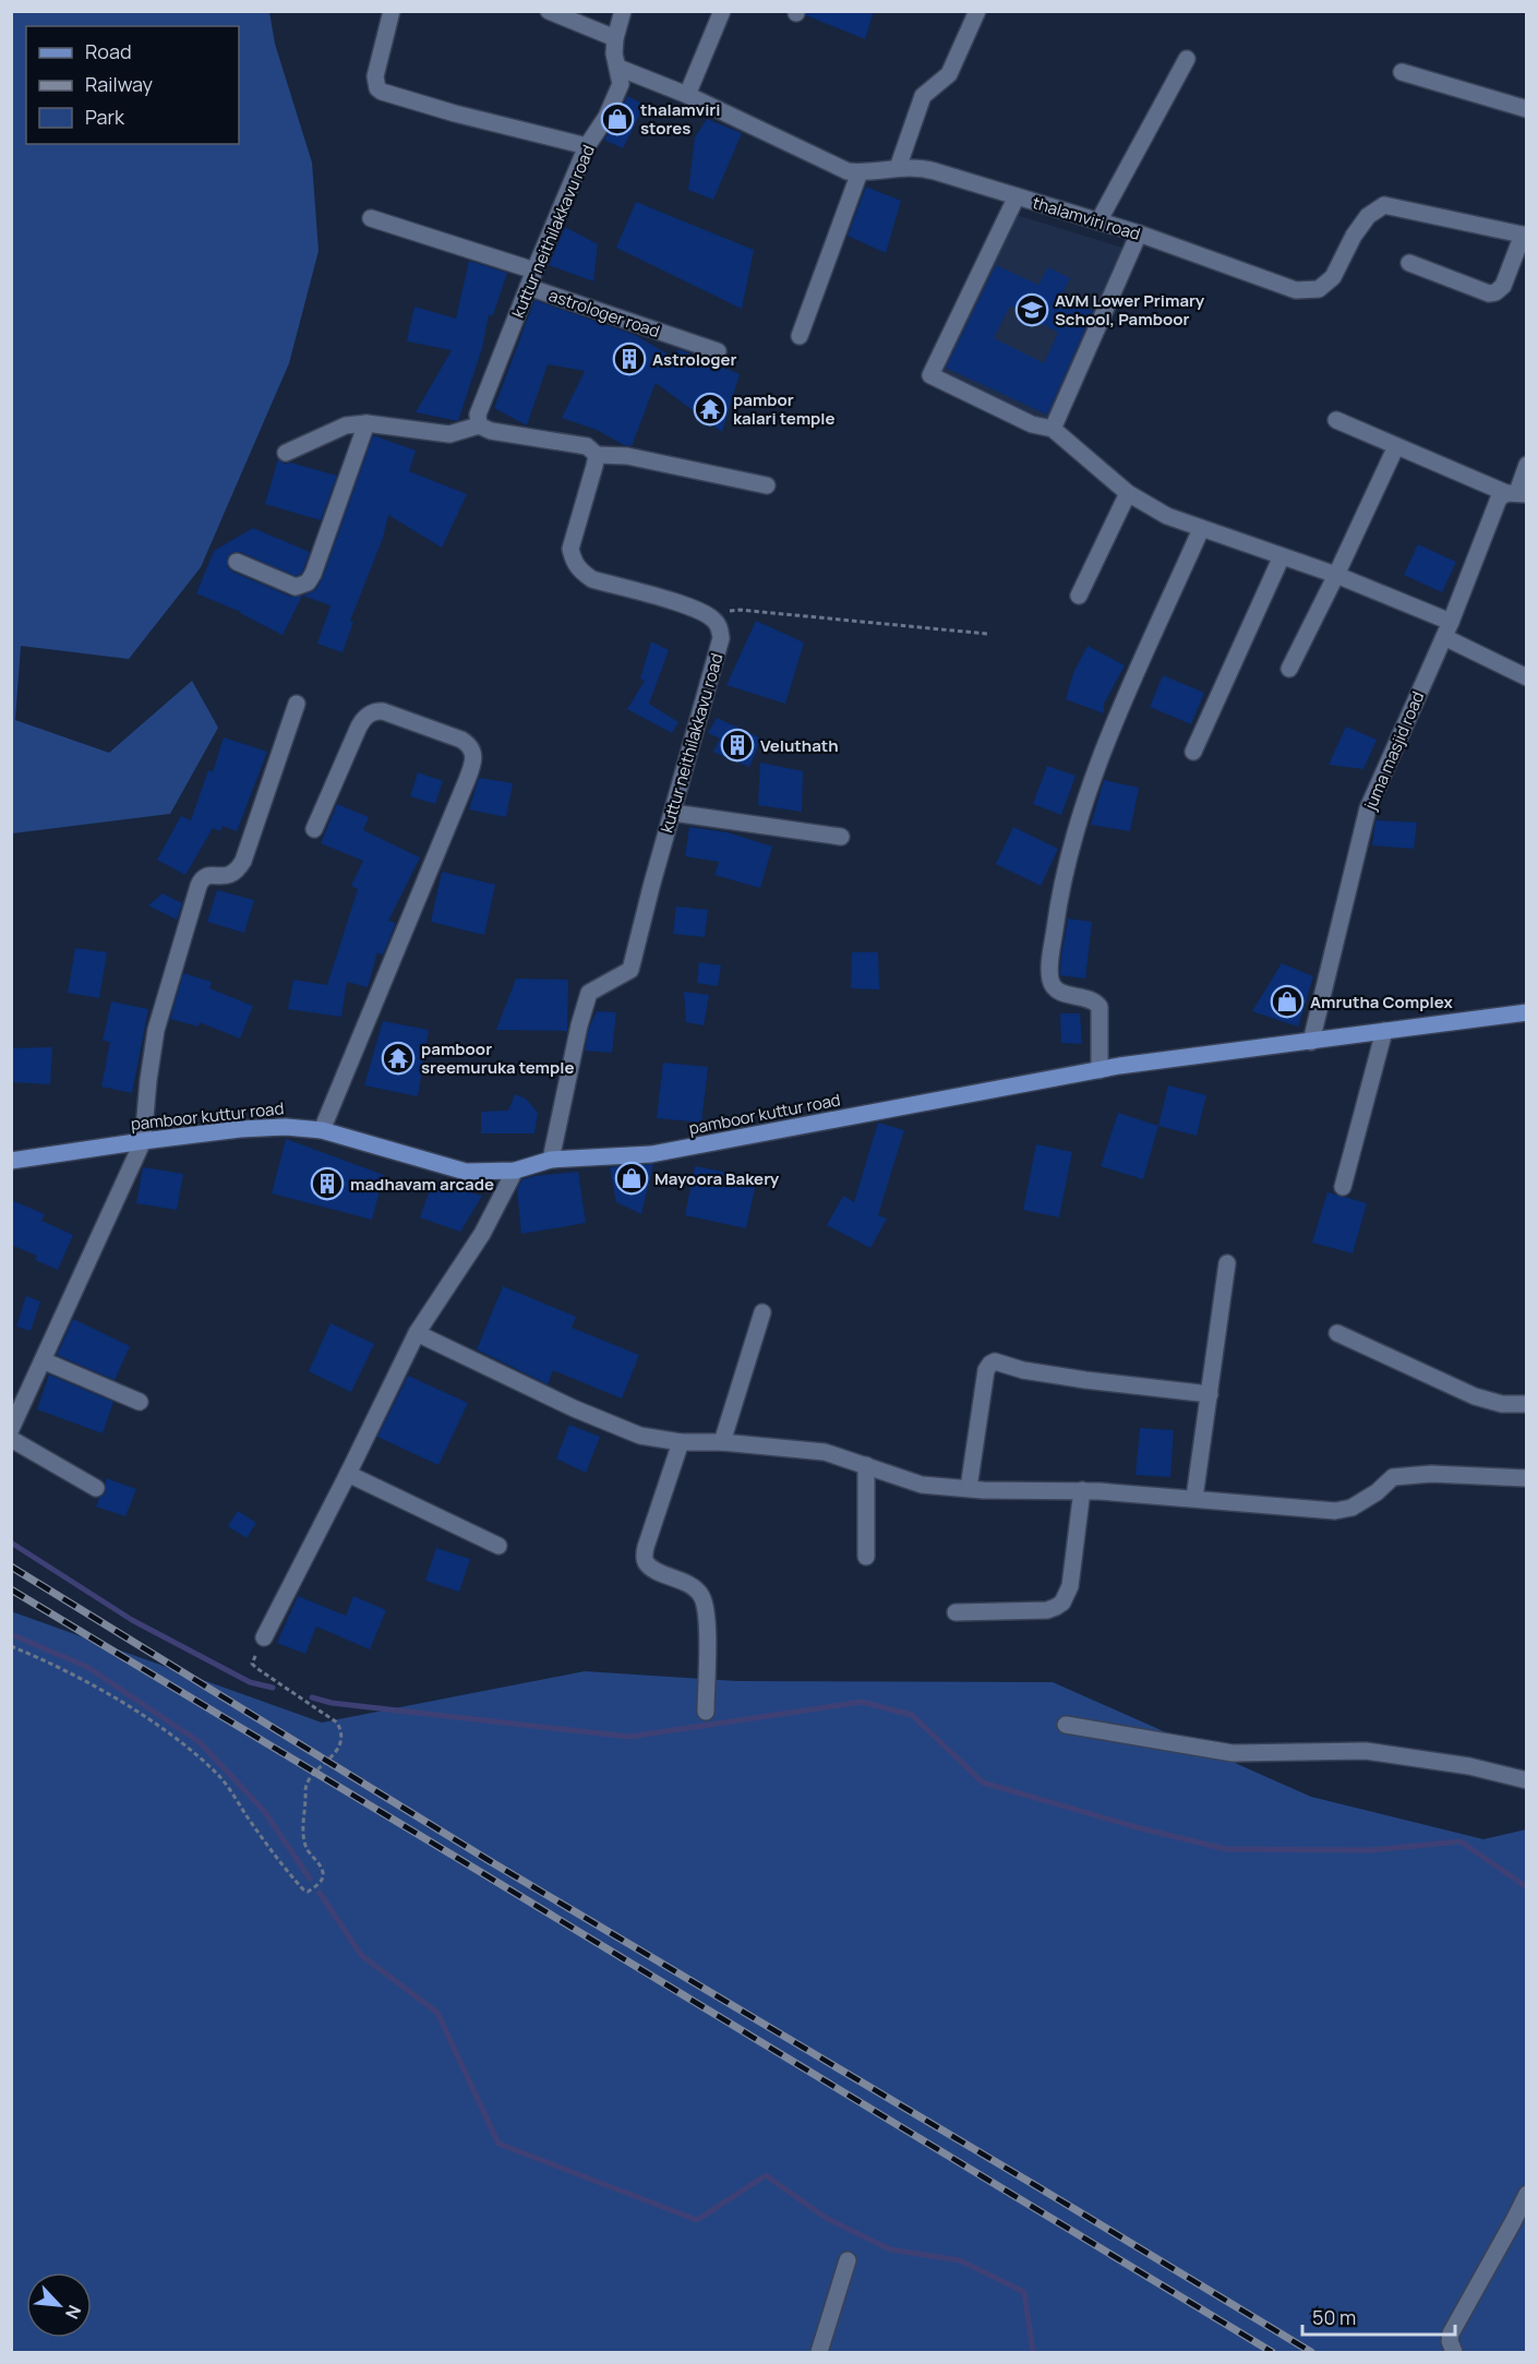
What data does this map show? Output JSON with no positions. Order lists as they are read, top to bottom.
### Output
{
  "streets": {
    "main road": ["pamboor kuttur road"],
    "street": [
      "thalamviri road",
      "kuttur neithilakkavu road",
      "astrologer road",
      "juma masjid road"
    ]
  },
  "crossings": [
    ["thalamviri road", "kuttur neithilakkavu road"],
    ["kuttur neithilakkavu road", "astrologer road"],
    ["kuttur neithilakkavu road", "pamboor kuttur road"],
    ["juma masjid road", "pamboor kuttur road"]
  ],
  "places": {
    "shop": ["thalamviri stores", "Amrutha Complex", "Mayoora Bakery"],
    "school or university": ["AVM Lower Primary School, Pamboor"],
    "building": ["Astrologer", "Veluthath", "madhavam arcade"],
    "temple": ["pambor kalari temple", "pamboor sreemuruka temple"]
  },
  "legend": ["Road", "Railway", "Park"],
  "scale_bar": "50 m",
  "north": "bottom right"
}
